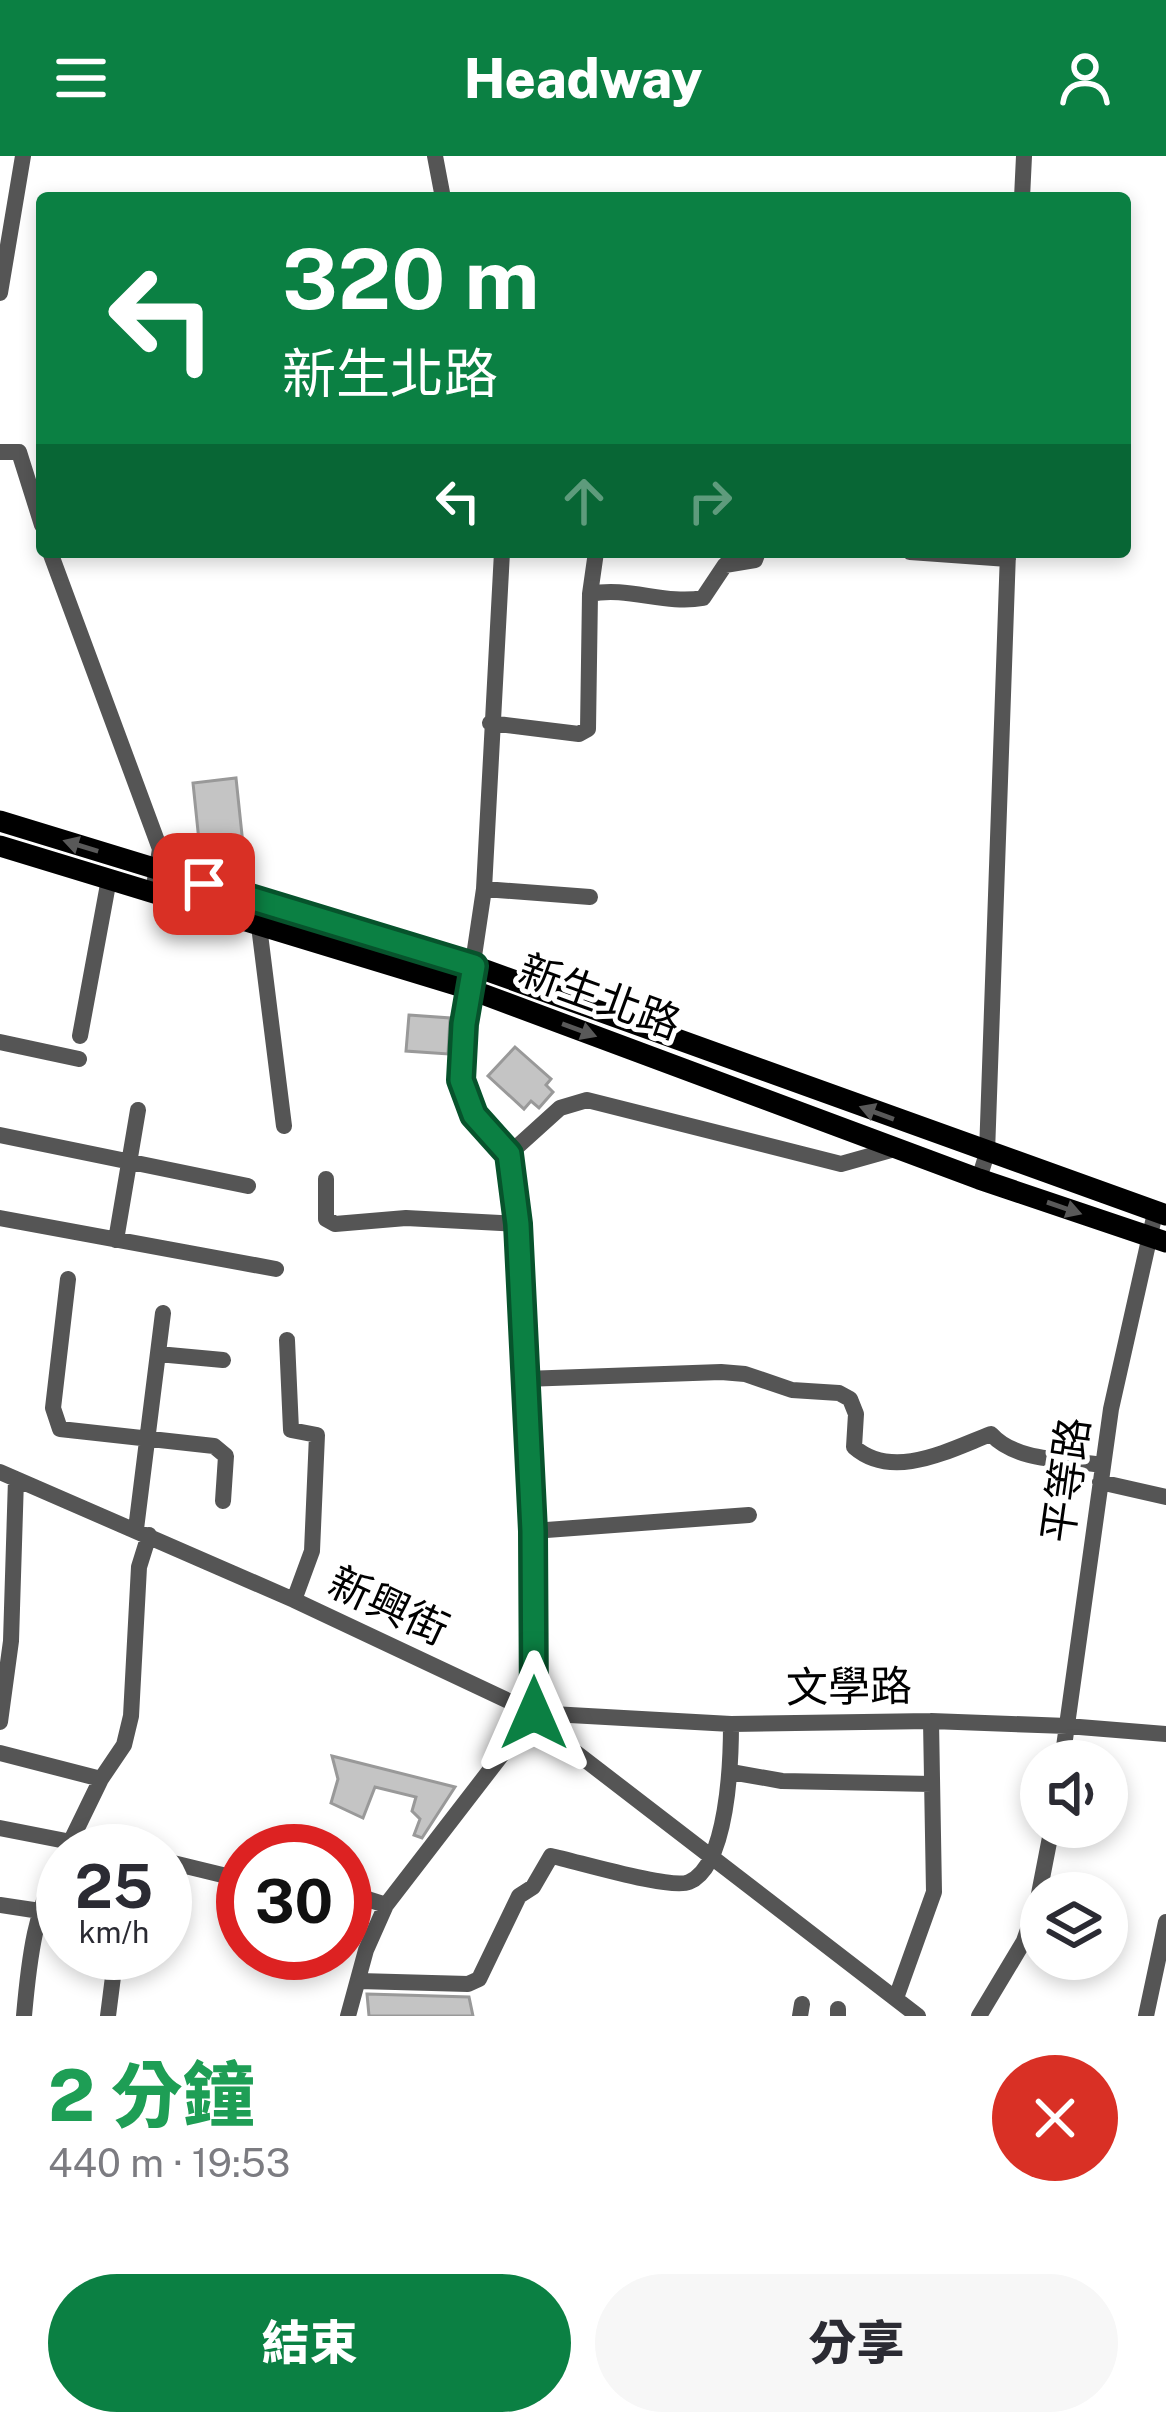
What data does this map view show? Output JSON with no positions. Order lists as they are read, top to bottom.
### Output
{
  "streets": {
    "main road": ["新生北路"],
    "street": ["平等路", "新興街", "文學路"]
  },
  "crossings": [
    ["新生北路", "平等路"],
    ["平等路", "文學路"],
    ["新興街", "文學路"]
  ],
  "page": {
    "header": "Headway",
    "turn": ["320 m", "新生北路"],
    "speed": "25 km/h",
    "limit": "30",
    "heading": ["2 分鐘", "440 m · 19:53"],
    "buttons": ["結束", "分享"]
  }
}
